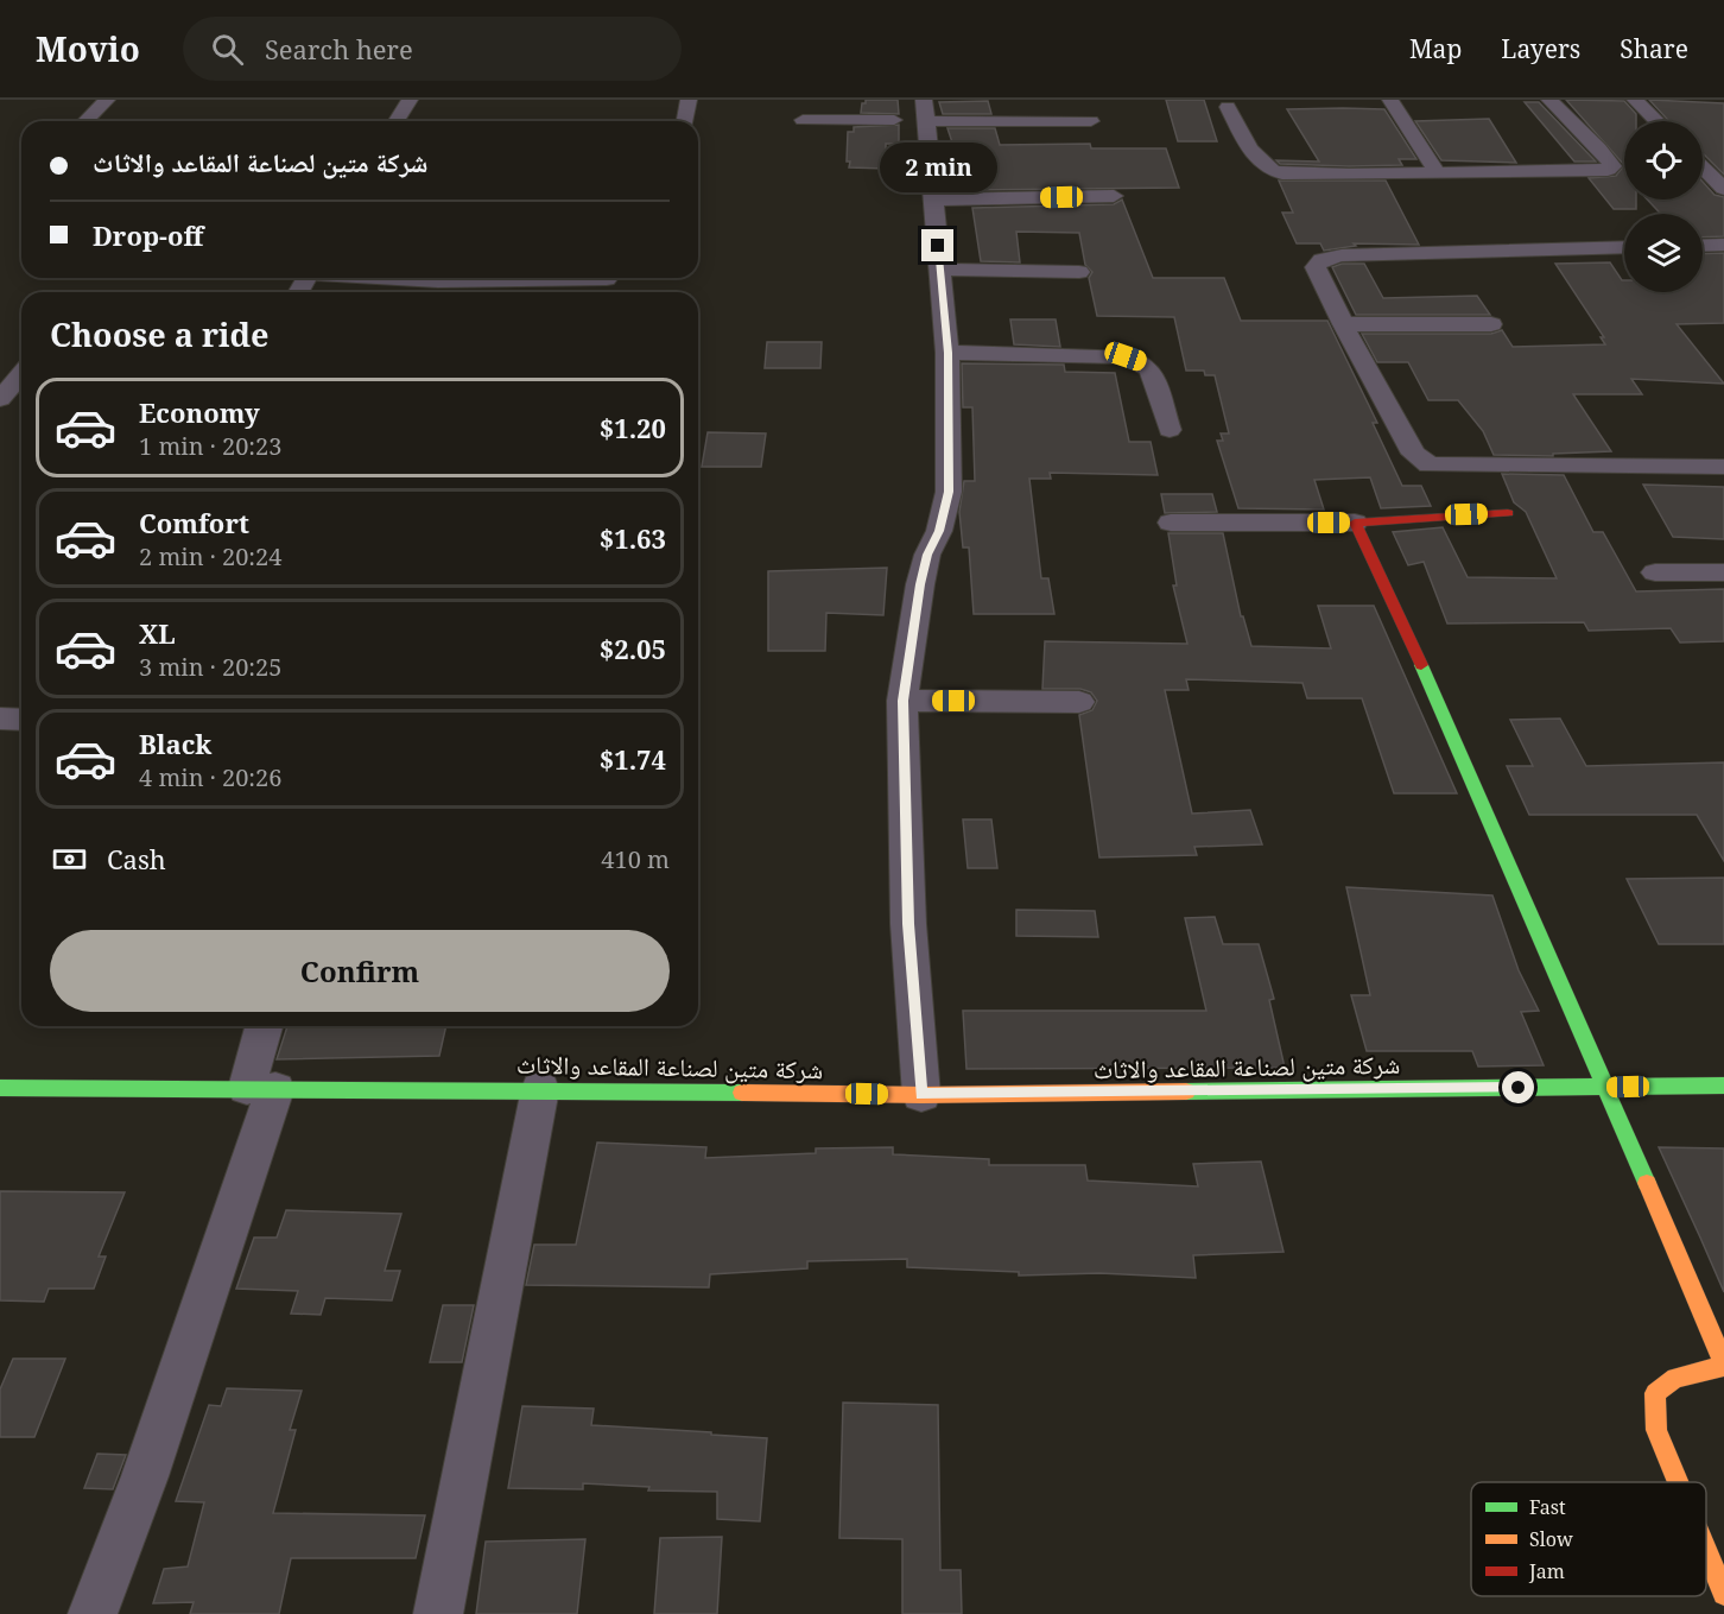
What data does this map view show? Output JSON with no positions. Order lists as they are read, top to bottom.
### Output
{
  "streets": {
    "street": ["شركة متين لصناعة المقاعد والاثاث"]
  },
  "legend": ["Fast", "Slow", "Jam"],
  "page": {
    "header": "Movio",
    "search": "Search here",
    "nav": ["Map", "Layers", "Share"],
    "banner": ["شركة متين لصناعة المقاعد والاثاث", "Drop-off"],
    "bubble": "2 min",
    "heading": "Choose a ride",
    "list": [
      {
        "name": "Economy",
        "note": "1 min · 20:23",
        "value": "$1.20"
      },
      {
        "name": "Comfort",
        "note": "2 min · 20:24",
        "value": "$1.63"
      },
      {
        "name": "XL",
        "note": "3 min · 20:25",
        "value": "$2.05"
      },
      {
        "name": "Black",
        "note": "4 min · 20:26",
        "value": "$1.74"
      }
    ],
    "pay": ["Cash", "410 m"],
    "buttons": "Confirm"
  }
}
